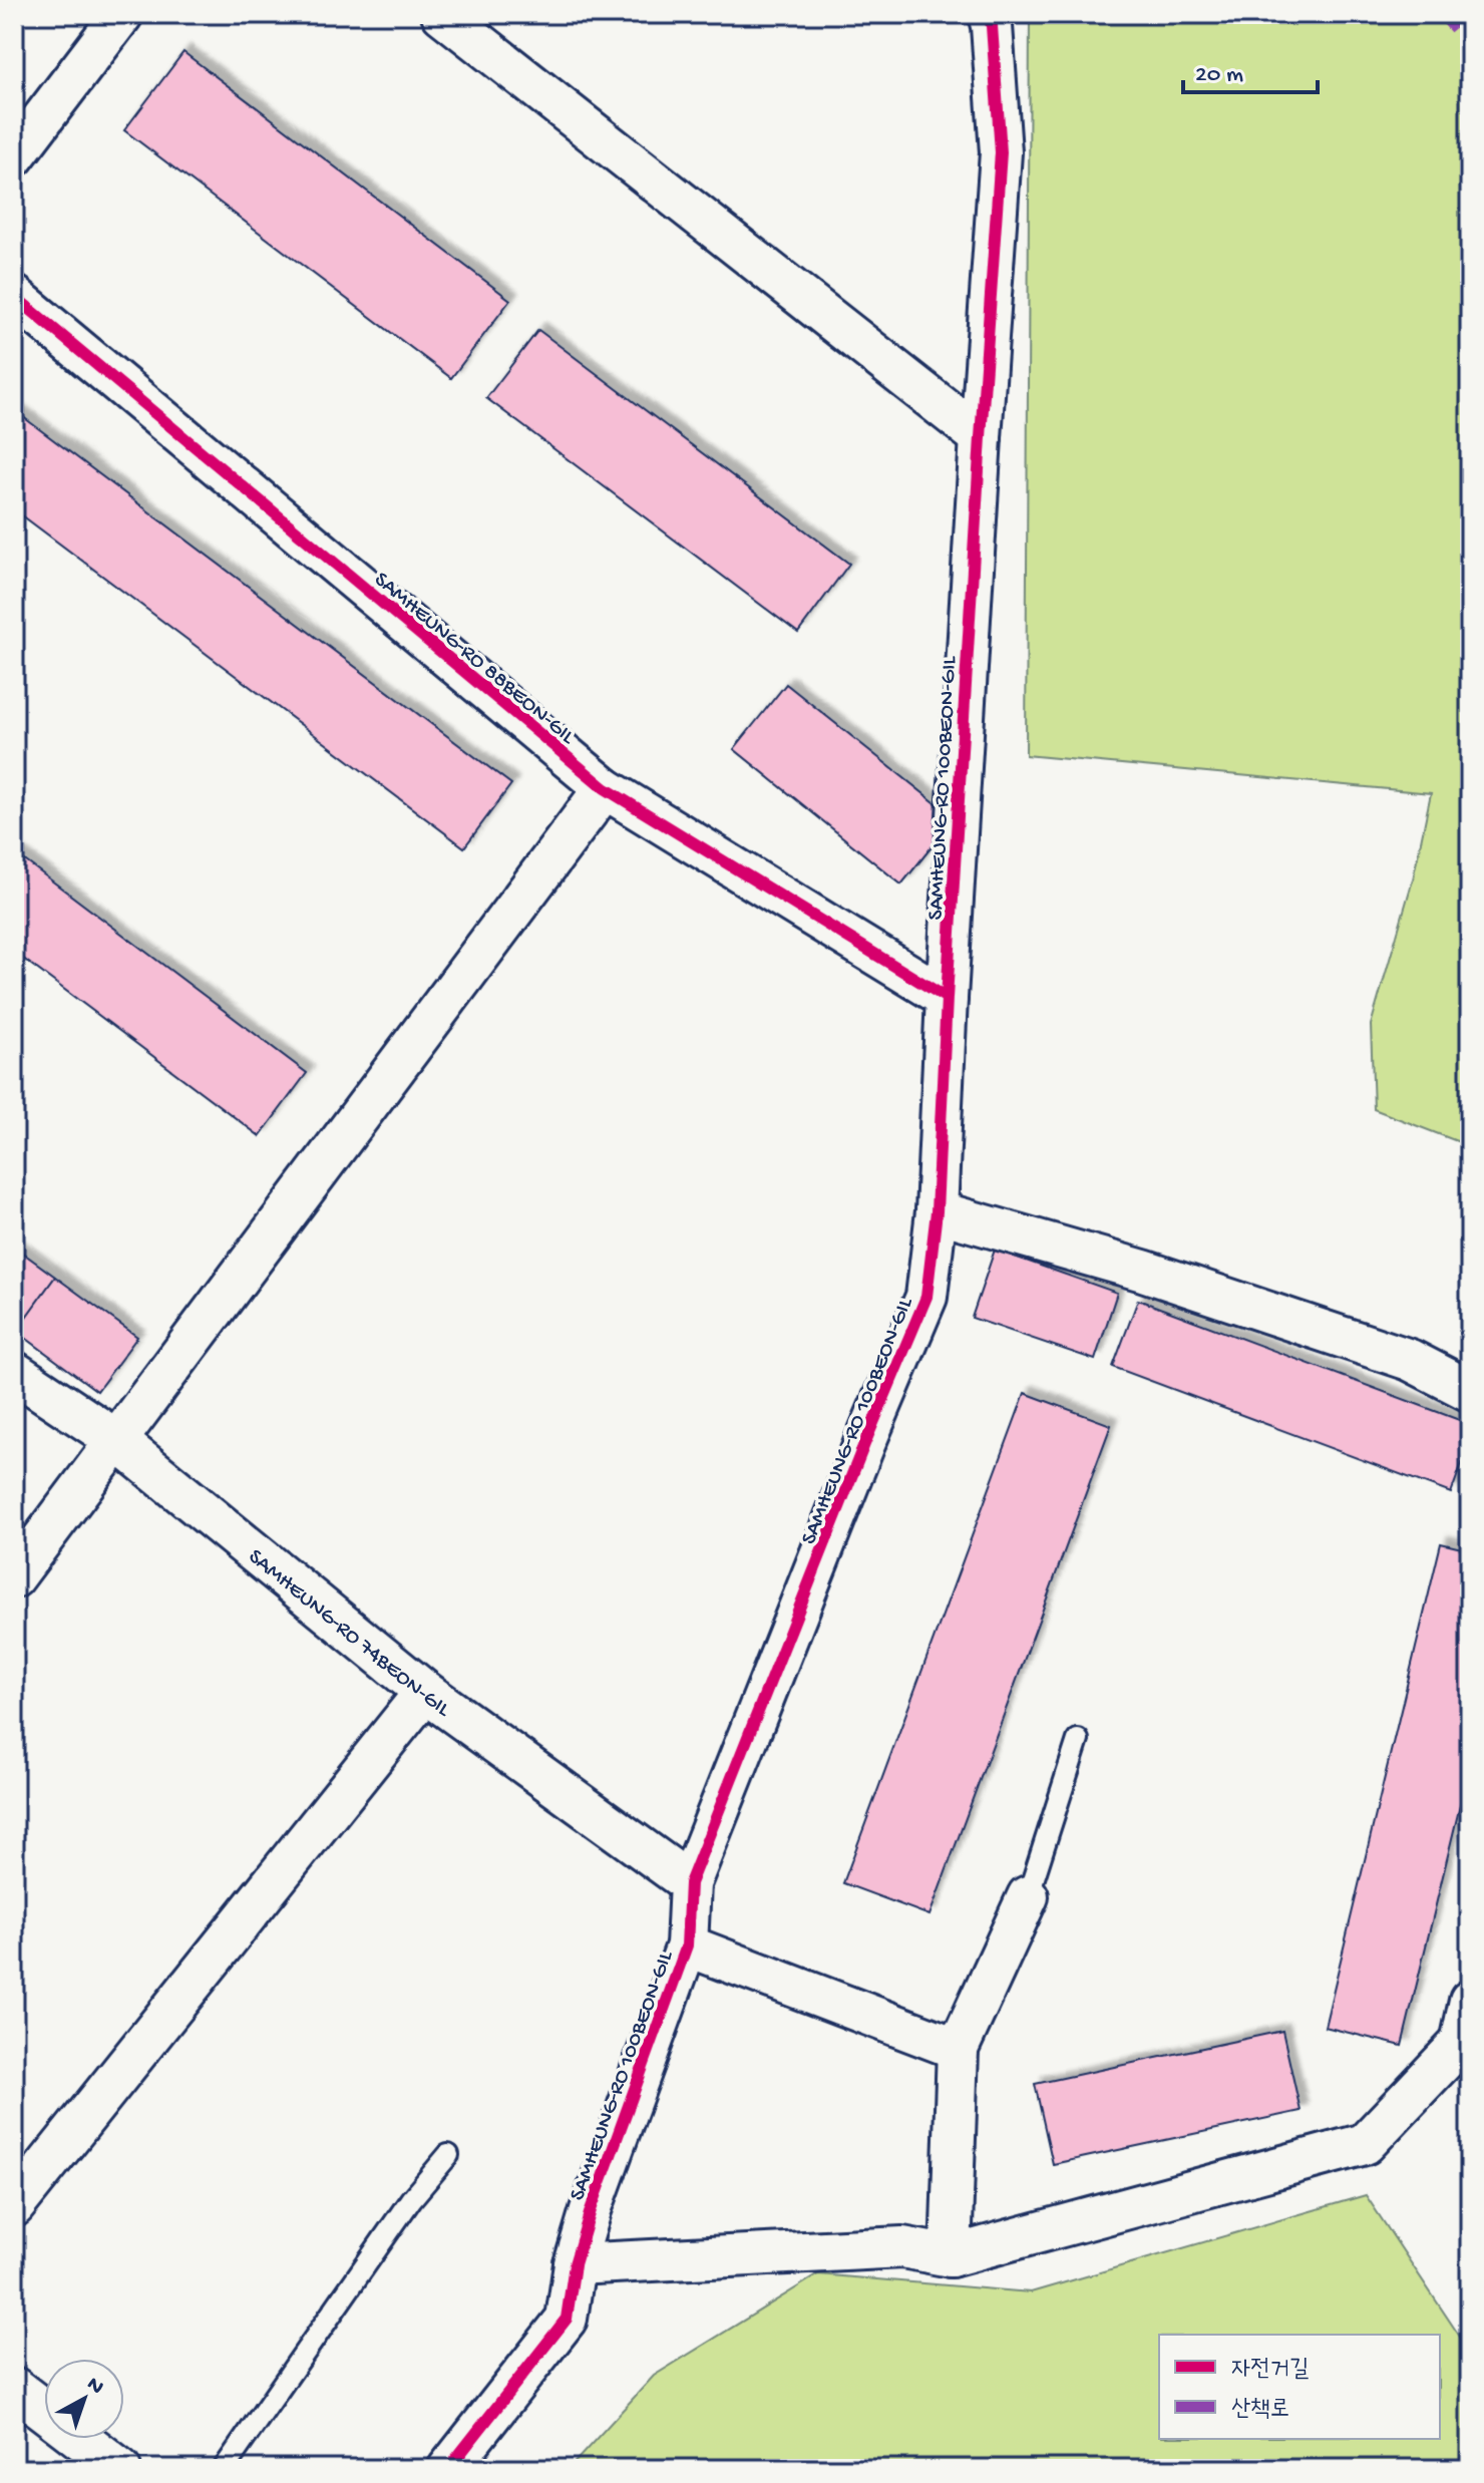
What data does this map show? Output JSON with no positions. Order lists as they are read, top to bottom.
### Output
{
  "streets": {
    "street": ["SAMHEUNG-RO 88BEON-GIL", "SAMHEUNG-RO 100BEON-GIL", "SAMHEUNG-RO 74BEON-GIL"]
  },
  "crossings": [
    ["SAMHEUNG-RO 88BEON-GIL", "SAMHEUNG-RO 100BEON-GIL"],
    ["SAMHEUNG-RO 100BEON-GIL", "SAMHEUNG-RO 74BEON-GIL"]
  ],
  "legend": ["자전거길", "산책로"],
  "scale_bar": "20 m",
  "north": "top right"
}
